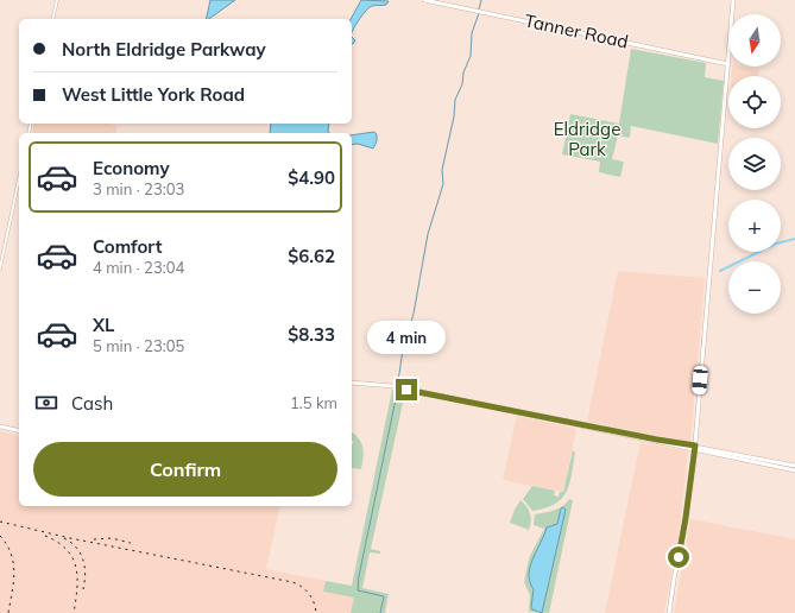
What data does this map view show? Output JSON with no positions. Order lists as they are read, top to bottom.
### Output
{
  "streets": {
    "main road": ["Tanner Road"]
  },
  "parks": ["Eldridge Park"],
  "north": "bottom",
  "page": {
    "map_buttons": ["+", "−"],
    "banner": ["North Eldridge Parkway", "West Little York Road"],
    "list": [
      {
        "name": "Economy",
        "note": "3 min · 23:03",
        "value": "$4.90"
      },
      {
        "name": "Comfort",
        "note": "4 min · 23:04",
        "value": "$6.62"
      },
      {
        "name": "XL",
        "note": "5 min · 23:05",
        "value": "$8.33"
      }
    ],
    "bubble": "4 min",
    "pay": ["Cash", "1.5 km"],
    "buttons": "Confirm"
  }
}
